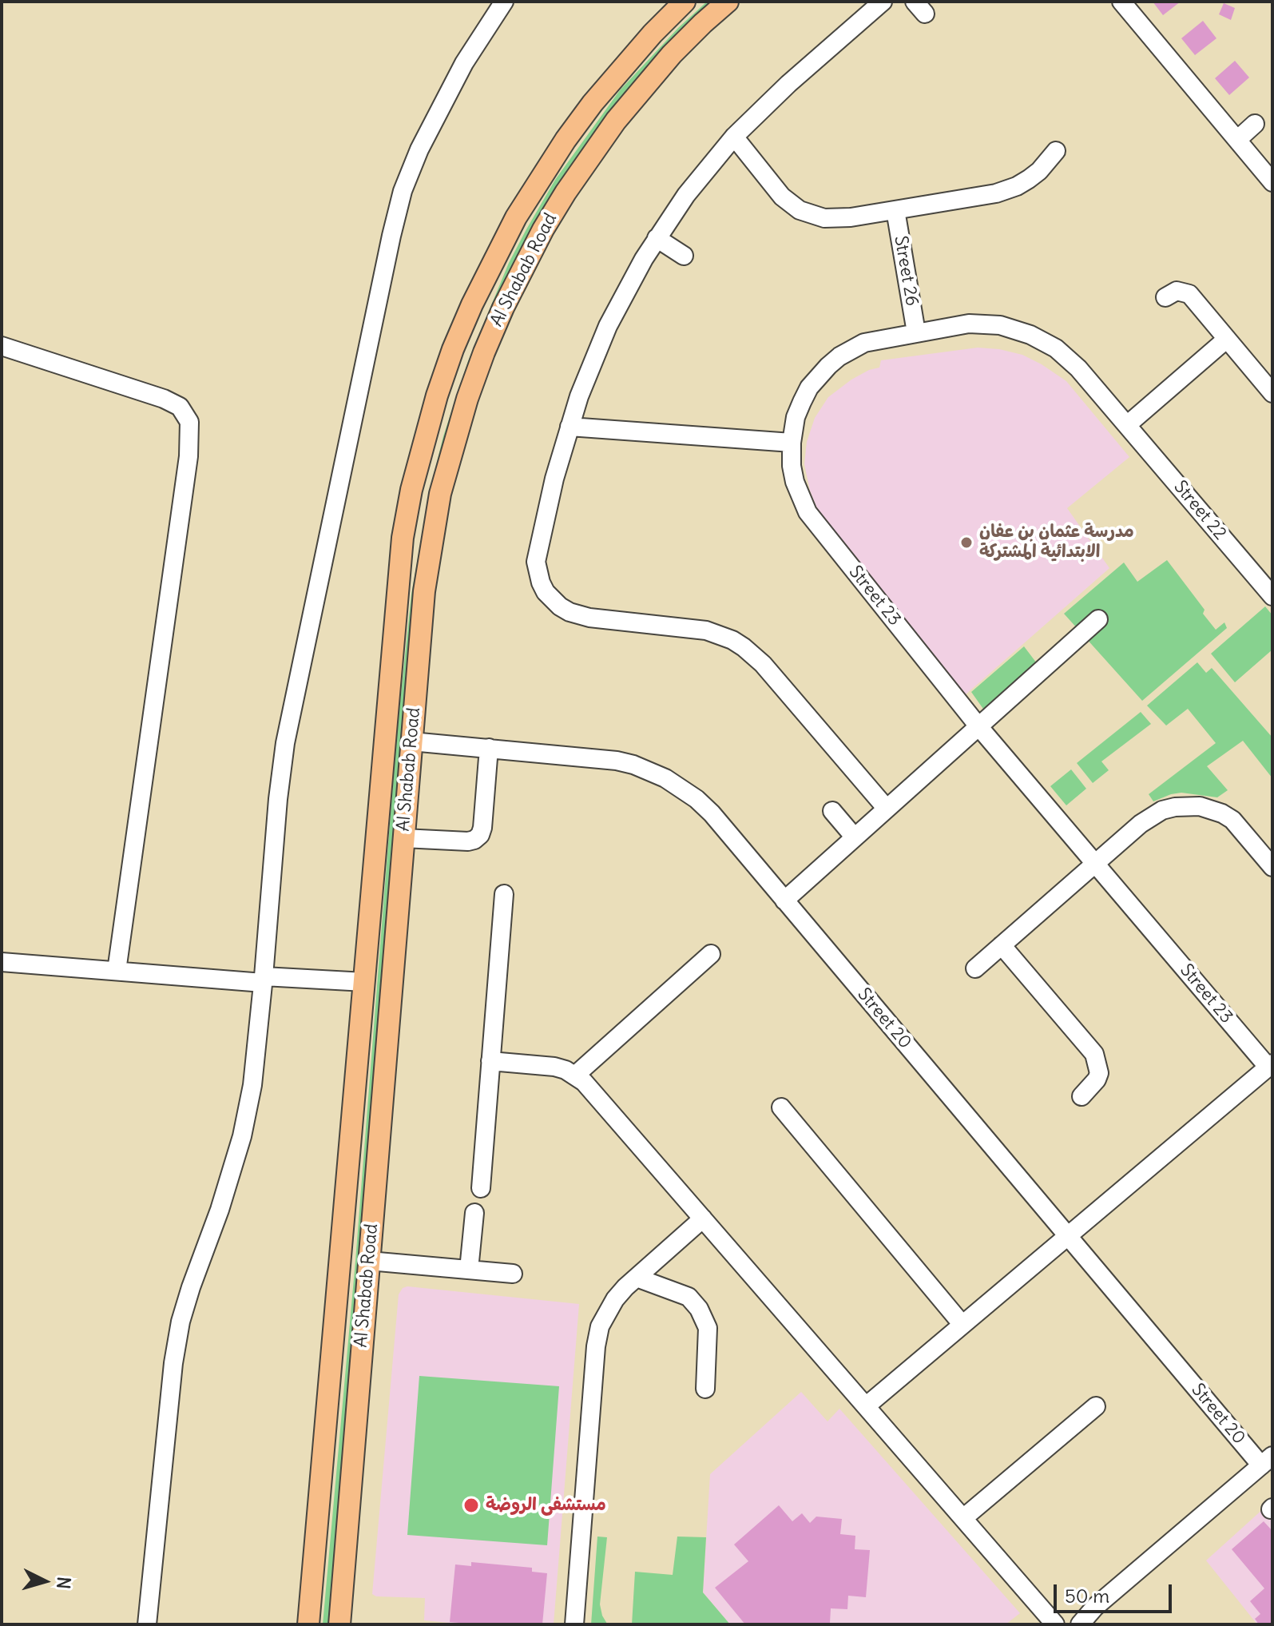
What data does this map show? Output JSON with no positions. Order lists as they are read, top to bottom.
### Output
{
  "streets": {
    "main road": ["Al Shabab Road"],
    "street": [
      "Street 26",
      "Street 22",
      "Street 23",
      "Street 20"
    ]
  },
  "crossings": [
    ["Al Shabab Road", "Street 20"],
    ["Street 26", "Street 23"],
    ["Street 22", "Street 23"]
  ],
  "places": ["مدرسة عثمان بن عفان الابتدائية المشتركة", "مستشفى الروضة"],
  "scale_bar": "50 m",
  "north": "right"
}
